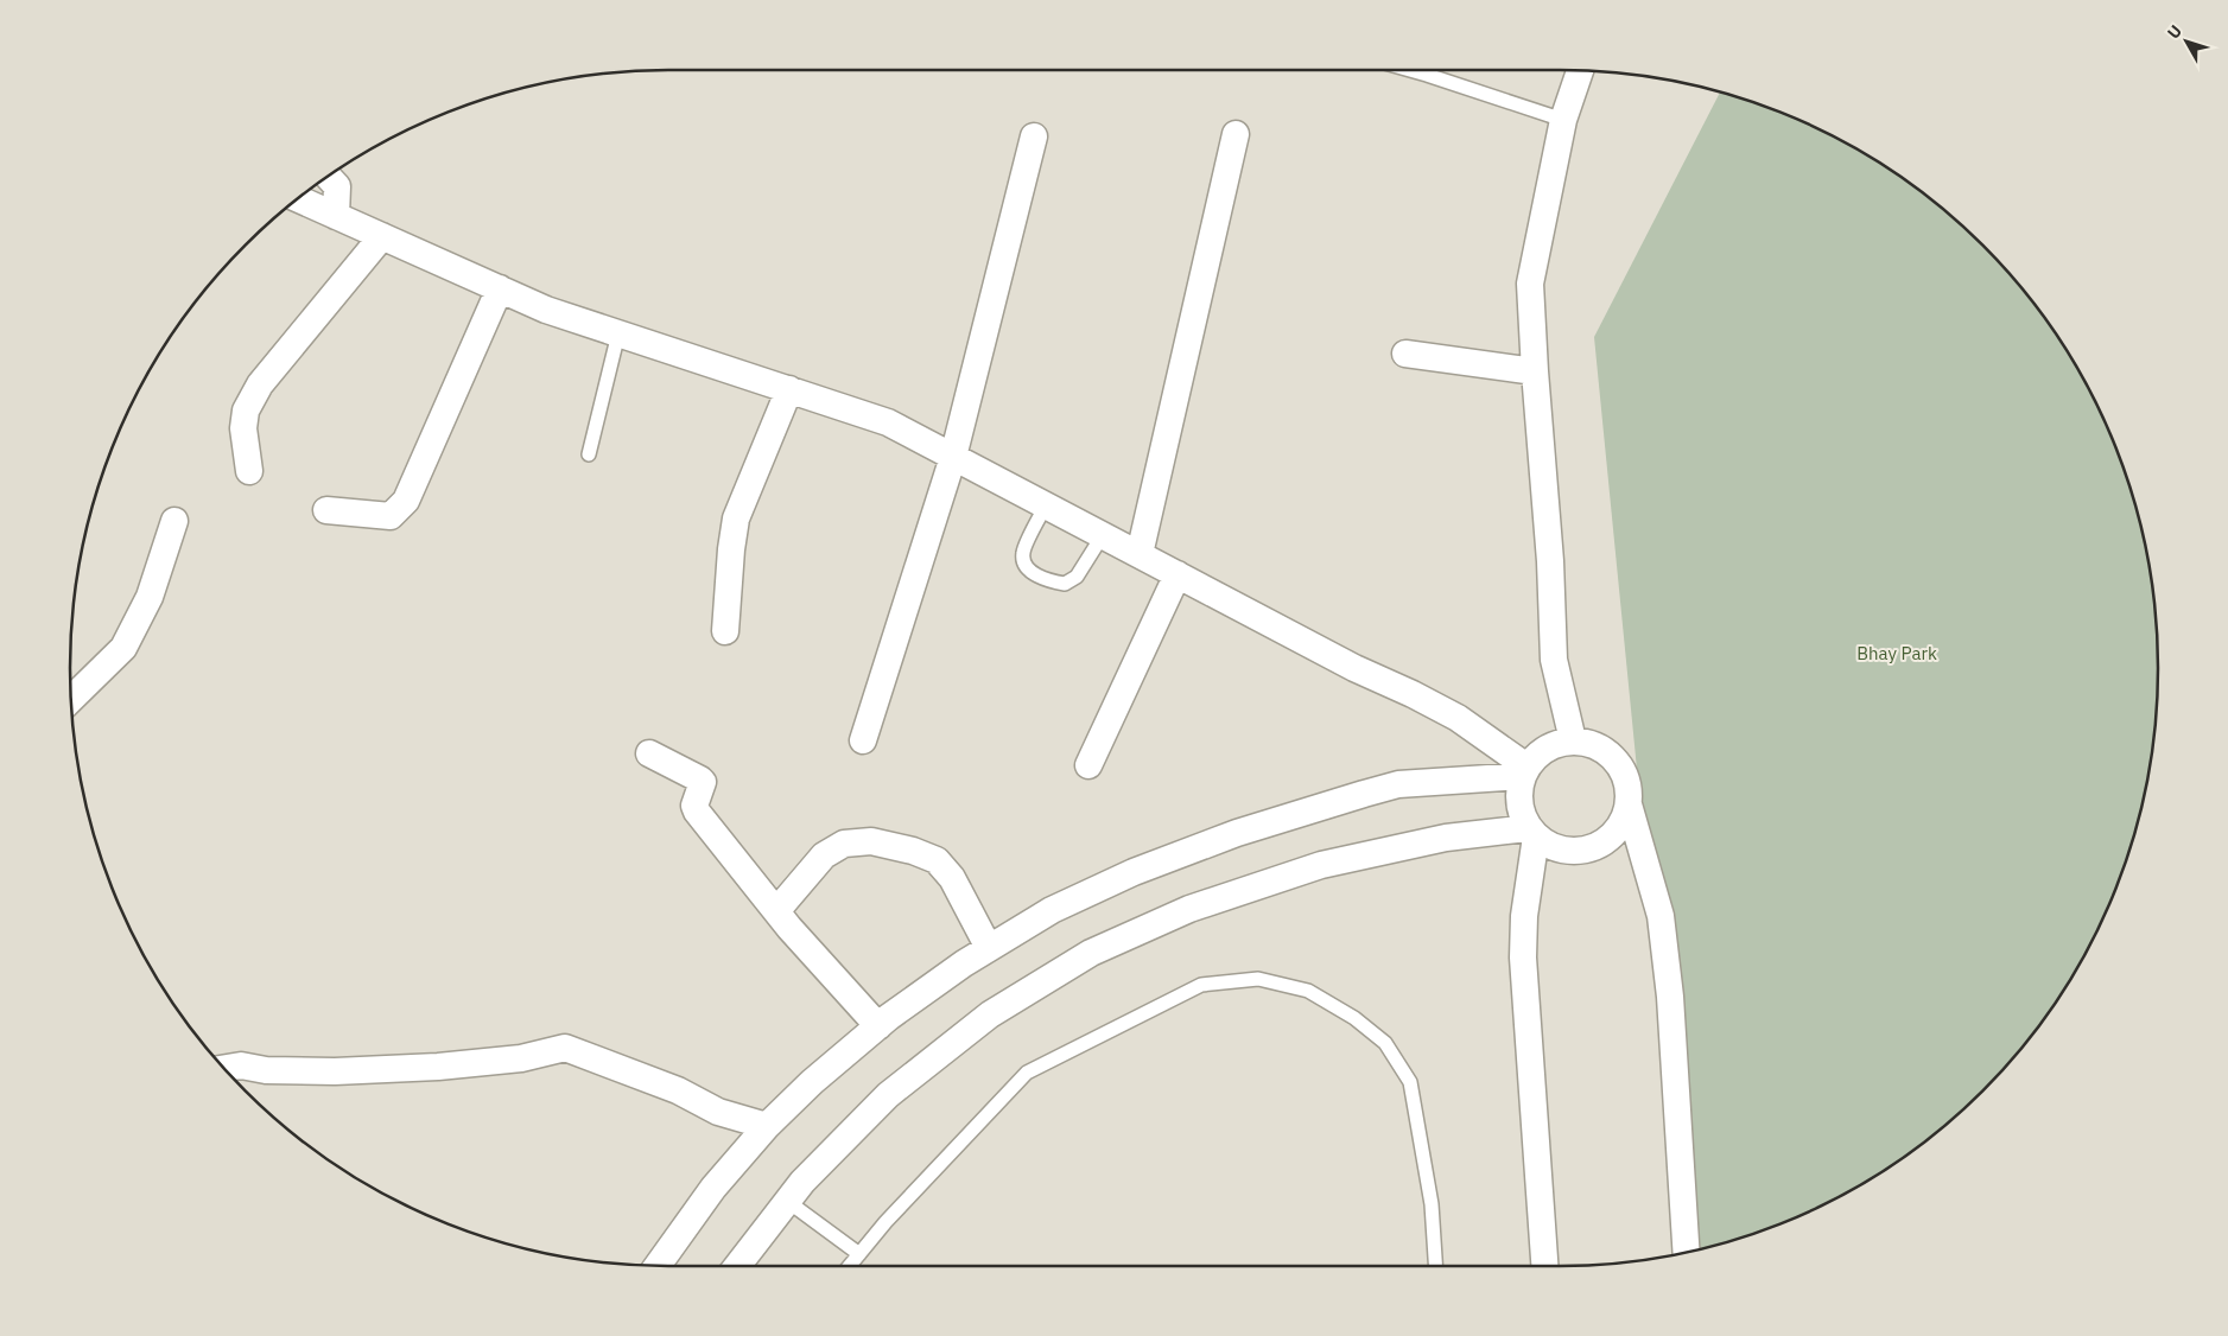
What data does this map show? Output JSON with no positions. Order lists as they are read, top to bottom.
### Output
{
  "parks": ["Bhay Park"],
  "north": "top left"
}
